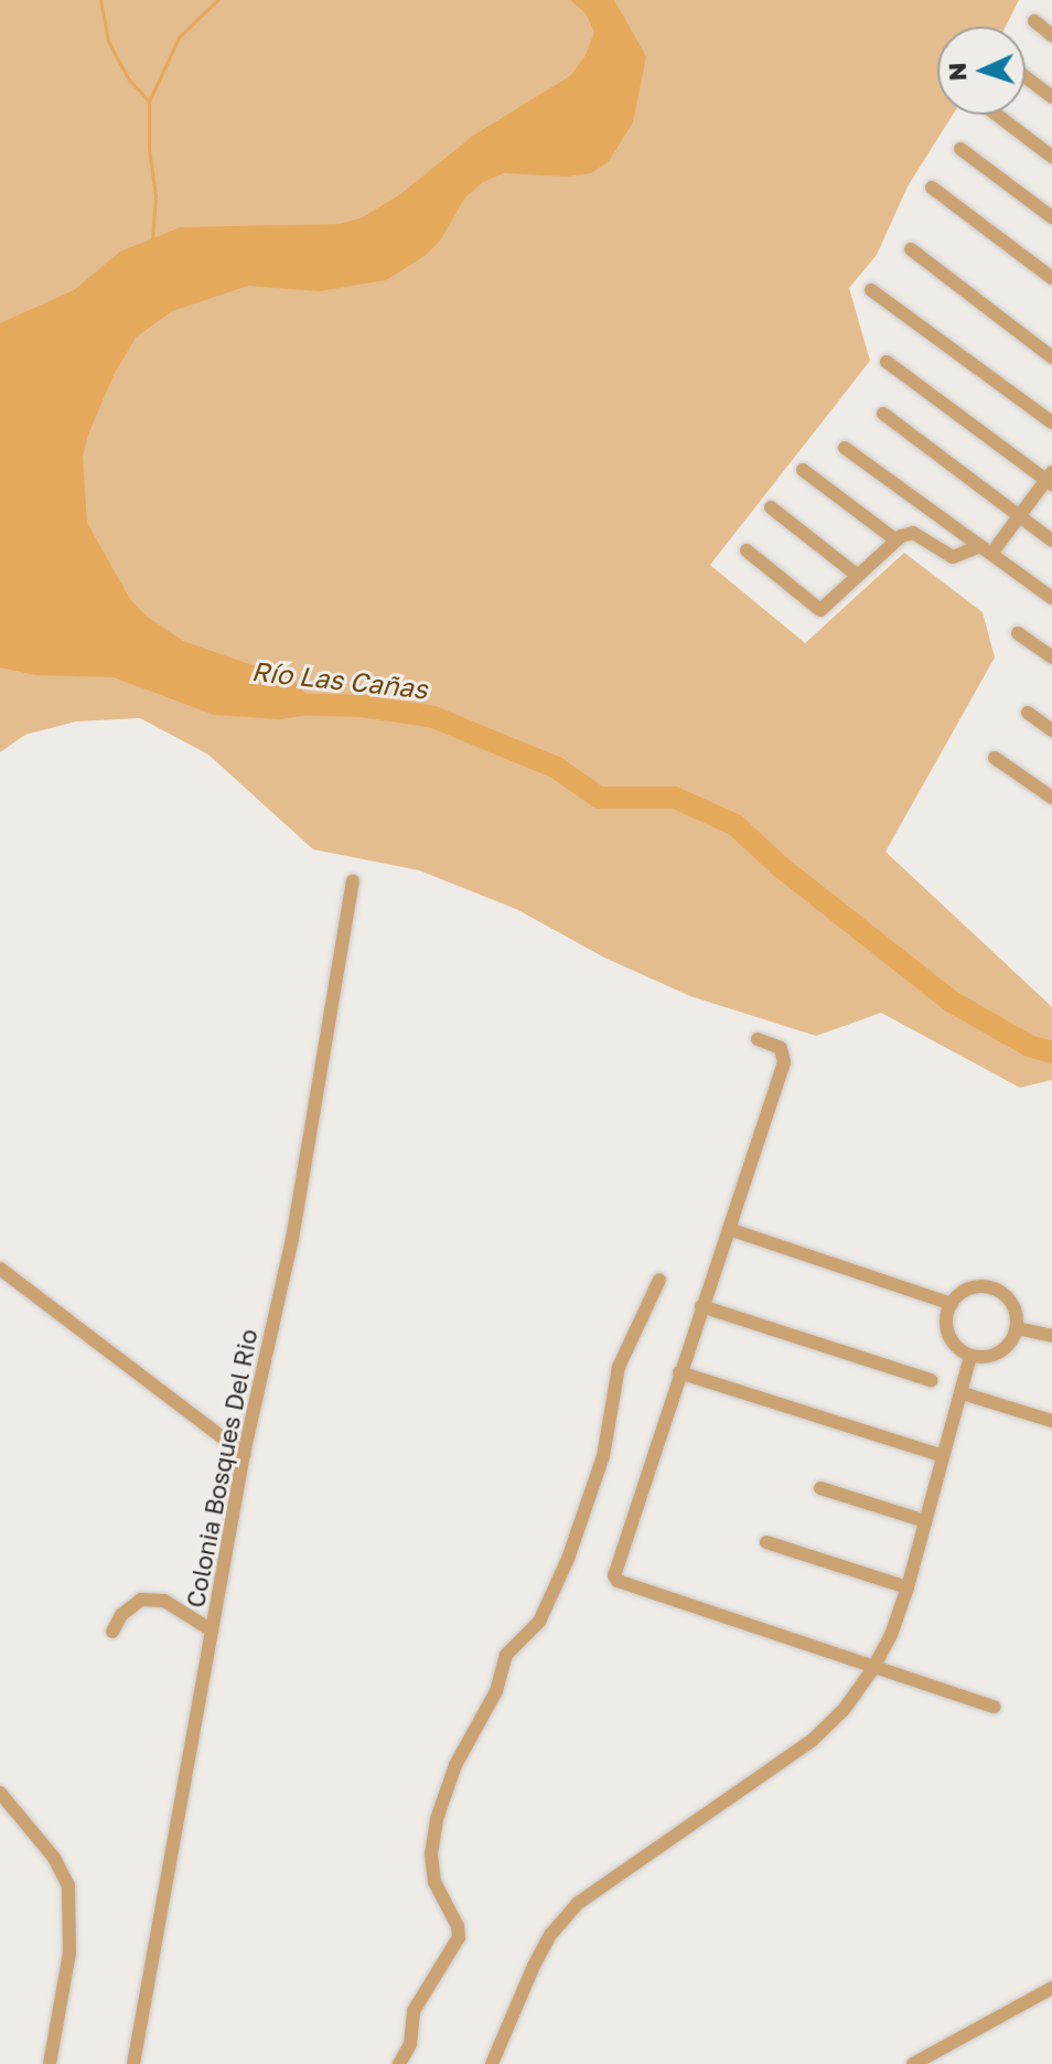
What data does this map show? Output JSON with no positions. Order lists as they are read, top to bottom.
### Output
{
  "streets": {
    "street": ["Colonia Bosques Del Rio"]
  },
  "water": ["Río Las Cañas"],
  "north": "left"
}
